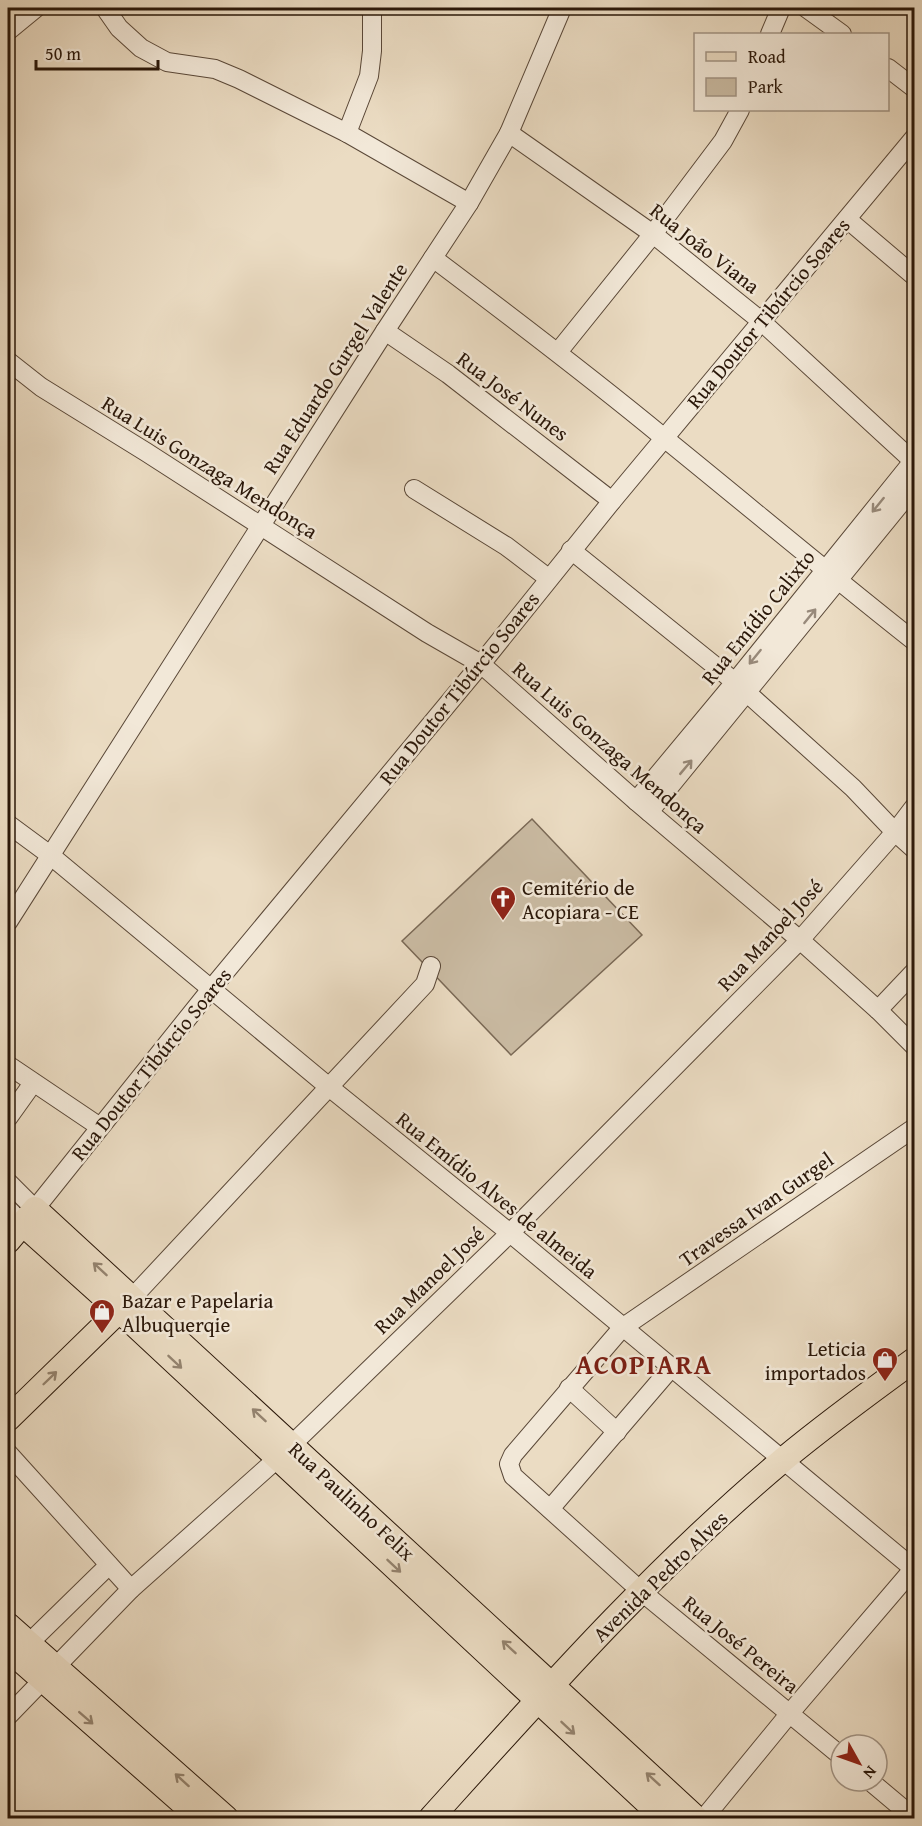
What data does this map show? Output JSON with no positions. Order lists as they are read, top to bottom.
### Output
{
  "streets": {
    "main road": ["Rua Paulinho Felix", "Avenida Pedro Alves"],
    "street": [
      "Rua João Viana",
      "Rua Doutor Tibúrcio Soares",
      "Rua Eduardo Gurgel Valente",
      "Rua José Nunes",
      "Rua Luis Gonzaga Mendonça",
      "Rua Emídio Calixto",
      "Rua Manoel José",
      "Rua Emídio Alves de almeida",
      "Travessa Ivan Gurgel",
      "Rua José Pereira"
    ]
  },
  "crossings": [
    ["Rua João Viana", "Rua Doutor Tibúrcio Soares"],
    ["Rua João Viana", "Rua Eduardo Gurgel Valente"],
    ["Rua João Viana", "Rua Emídio Calixto"],
    ["Rua Doutor Tibúrcio Soares", "Rua José Nunes"],
    ["Rua Doutor Tibúrcio Soares", "Rua Luis Gonzaga Mendonça"],
    ["Rua Doutor Tibúrcio Soares", "Rua Emídio Alves de almeida"],
    ["Rua Doutor Tibúrcio Soares", "Rua Paulinho Felix"],
    ["Rua Eduardo Gurgel Valente", "Rua José Nunes"],
    ["Rua Eduardo Gurgel Valente", "Rua Luis Gonzaga Mendonça"],
    ["Rua Eduardo Gurgel Valente", "Rua Emídio Alves de almeida"],
    ["Rua Luis Gonzaga Mendonça", "Rua Emídio Calixto"],
    ["Rua Luis Gonzaga Mendonça", "Rua Manoel José"],
    ["Rua Manoel José", "Rua Emídio Alves de almeida"],
    ["Rua Manoel José", "Rua Paulinho Felix"],
    ["Rua Emídio Alves de almeida", "Travessa Ivan Gurgel"],
    ["Rua Emídio Alves de almeida", "Avenida Pedro Alves"],
    ["Rua Emídio Alves de almeida", "Rua José Pereira"],
    ["Travessa Ivan Gurgel", "Rua José Pereira"],
    ["Rua Paulinho Felix", "Avenida Pedro Alves"],
    ["Avenida Pedro Alves", "Rua José Pereira"]
  ],
  "districts": ["ACOPIARA"],
  "places": {
    "church": ["Cemitério de Acopiara - CE"],
    "shop": ["Bazar e Papelaria Albuquerqie", "Leticia importados"]
  },
  "legend": ["Road", "Park"],
  "scale_bar": "50 m",
  "north": "bottom right"
}
